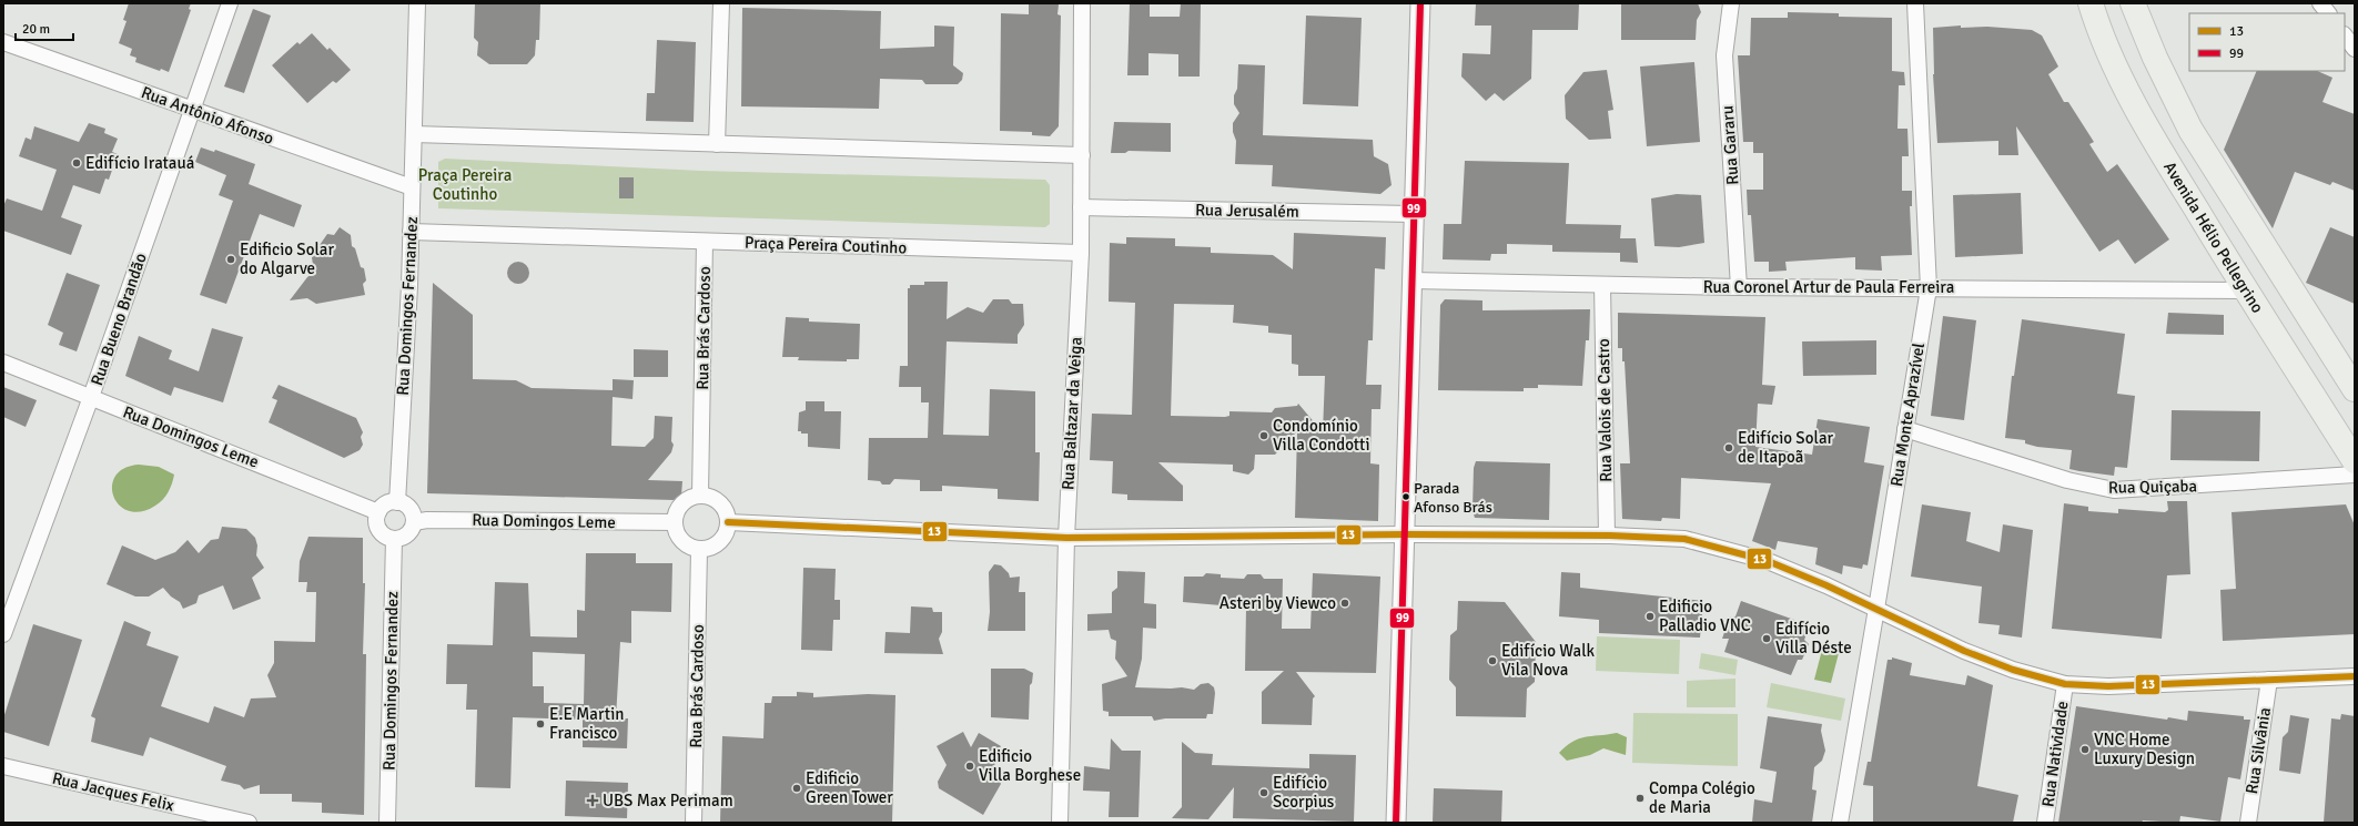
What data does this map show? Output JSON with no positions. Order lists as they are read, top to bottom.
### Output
{
  "streets": {
    "main road": ["Avenida Hélio Pellegrino"],
    "street": [
      "Rua Antônio Afonso",
      "Rua Gararu",
      "Rua Jerusalém",
      "Praça Pereira Coutinho",
      "Rua Coronel Artur de Paula Ferreira",
      "Rua Domingos Fernandez",
      "Rua Bueno Brandão",
      "Rua Brás Cardoso",
      "Rua Valois de Castro",
      "Rua Baltazar da Veiga",
      "Rua Monte Aprazível",
      "Rua Domingos Leme",
      "Rua Quiçaba",
      "Rua Silvânia",
      "Rua Natividade",
      "Rua Jacques Felix"
    ]
  },
  "crossings": [
    ["Rua Antônio Afonso", "Rua Domingos Fernandez"],
    ["Rua Antônio Afonso", "Rua Bueno Brandão"],
    ["Rua Gararu", "Rua Coronel Artur de Paula Ferreira"],
    ["Rua Jerusalém", "Rua Baltazar da Veiga"],
    ["Avenida Hélio Pellegrino", "Rua Coronel Artur de Paula Ferreira"],
    ["Praça Pereira Coutinho", "Rua Domingos Fernandez"],
    ["Praça Pereira Coutinho", "Rua Brás Cardoso"],
    ["Praça Pereira Coutinho", "Rua Baltazar da Veiga"],
    ["Rua Coronel Artur de Paula Ferreira", "Rua Valois de Castro"],
    ["Rua Coronel Artur de Paula Ferreira", "Rua Monte Aprazível"],
    ["Rua Domingos Fernandez", "Rua Domingos Leme"],
    ["Rua Bueno Brandão", "Rua Domingos Leme"],
    ["Rua Brás Cardoso", "Rua Domingos Leme"],
    ["Rua Monte Aprazível", "Rua Quiçaba"]
  ],
  "parks": ["Praça Pereira Coutinho"],
  "places": {
    "other": [
      "Edifício Iratauá",
      "Edificio Solar do Algarve",
      "Condomínio Villa Condotti",
      "Edifício Solar de Itapoã",
      "Parada Afonso Brás",
      "Asteri by Viewco",
      "Edificio Palladio VNC",
      "Edifício Villa Déste",
      "Edifício Walk Vila Nova",
      "E.E Martin Francisco",
      "VNC Home Luxury Design",
      "Edificio Villa Borghese",
      "Edificio Green Tower",
      "Edifício Scorpius",
      "Compa Colégio de Maria"
    ],
    "health": ["UBS Max Perimam"]
  },
  "lines": ["transit line 99", "transit line 13"],
  "legend": ["13", "99"],
  "scale_bar": "20 m"
}
